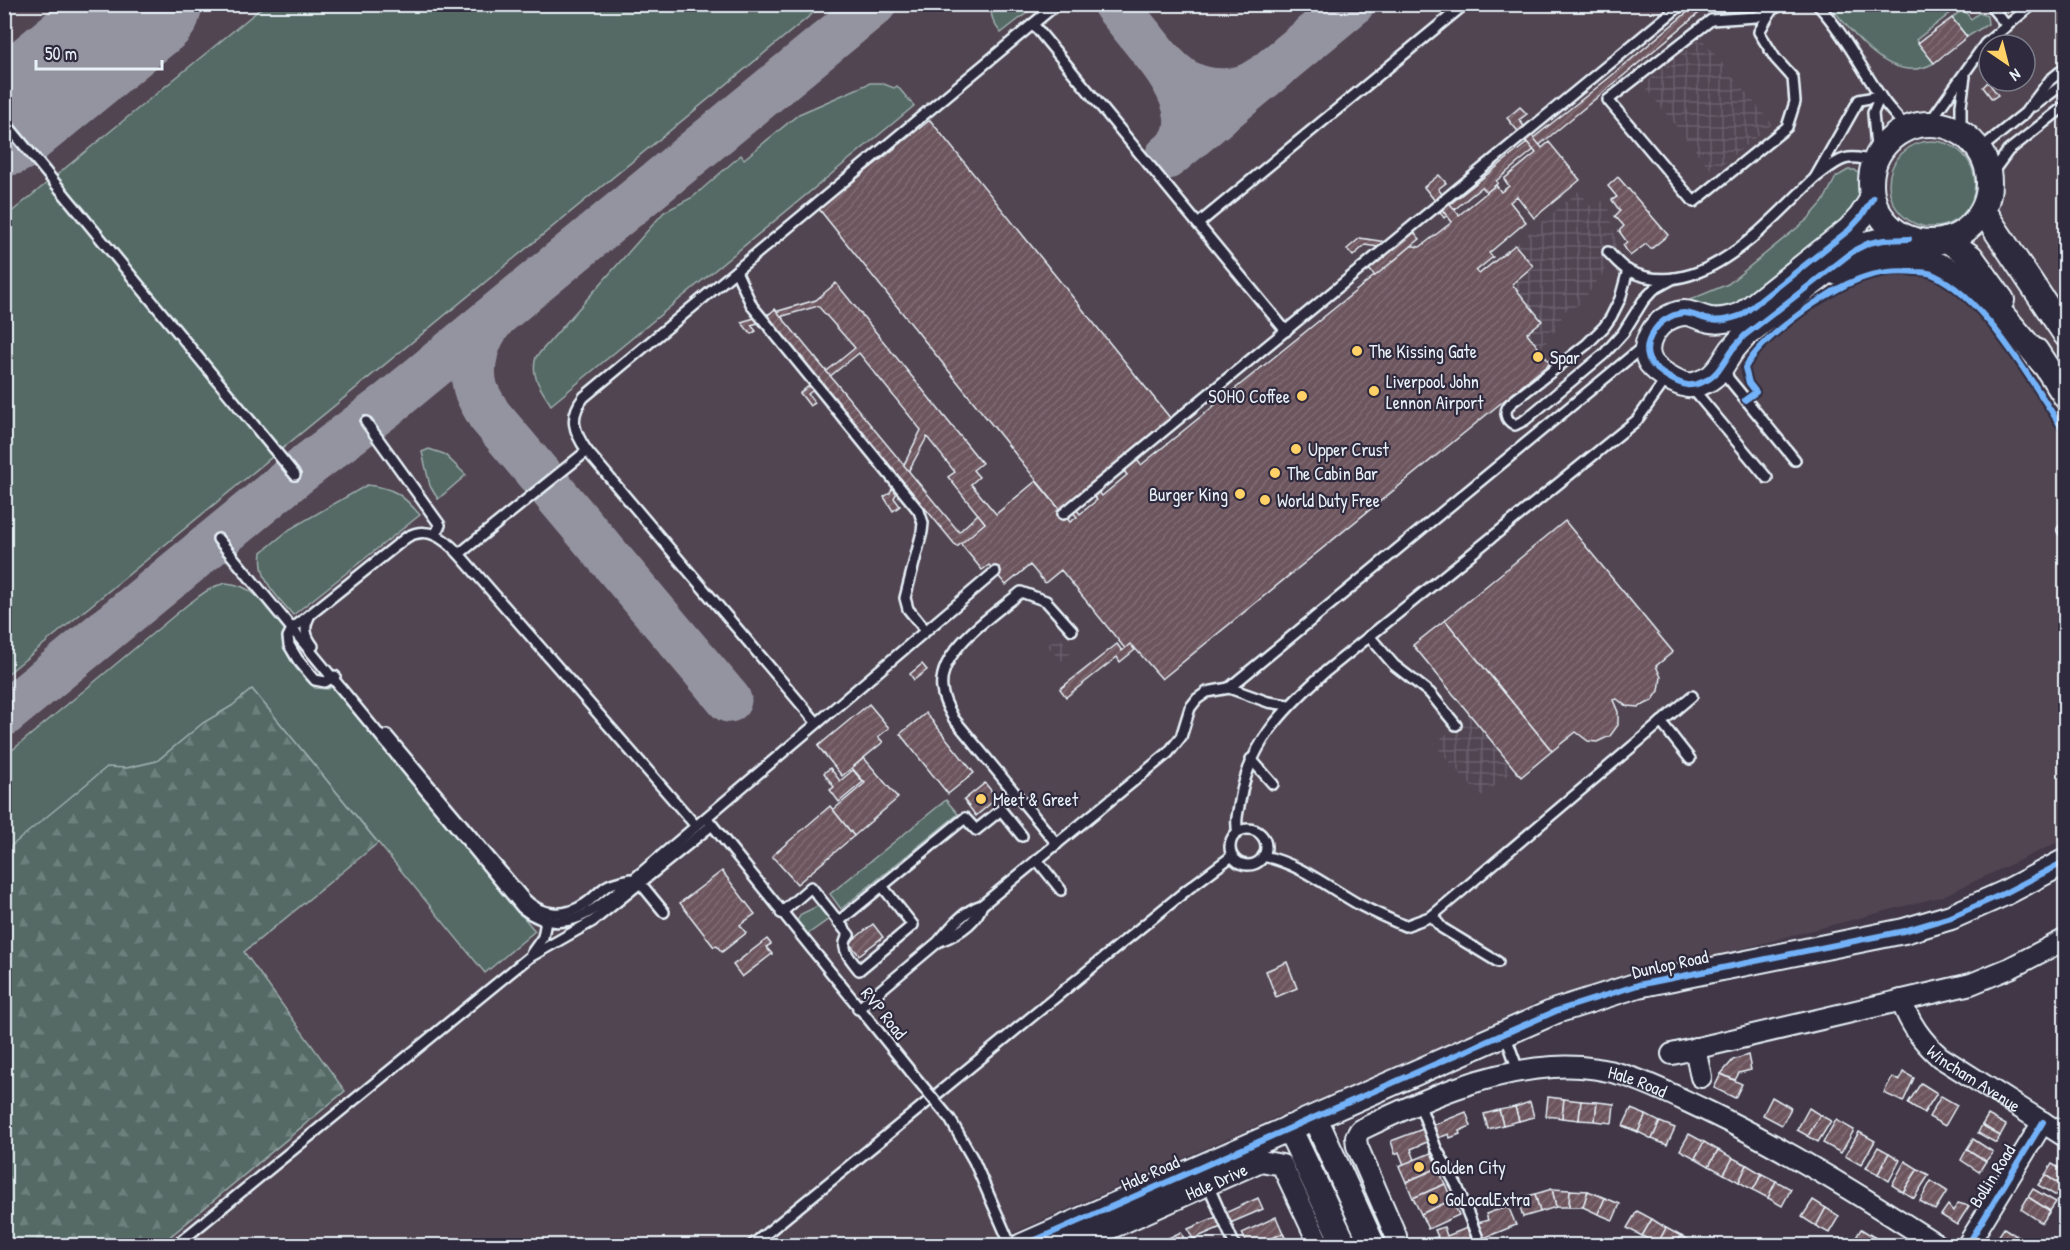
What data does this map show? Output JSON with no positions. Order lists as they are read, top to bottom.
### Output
{
  "streets": {
    "street": [
      "Dunlop Road",
      "Wincham Avenue",
      "Hale Road",
      "Bollin Road",
      "Hale Drive"
    ],
    "lane": ["RVP Road"]
  },
  "crossings": [
    ["Dunlop Road", "Hale Road"],
    ["Wincham Avenue", "Bollin Road"],
    ["Hale Road", "Hale Drive"]
  ],
  "places": [
    "The Kissing Gate",
    "Spar",
    "Liverpool John Lennon Airport",
    "SOHO Coffee",
    "Upper Crust",
    "The Cabin Bar",
    "Burger King",
    "World Duty Free",
    "Meet & Greet",
    "Golden City",
    "GoLocalExtra"
  ],
  "scale_bar": "50 m",
  "north": "bottom right"
}
